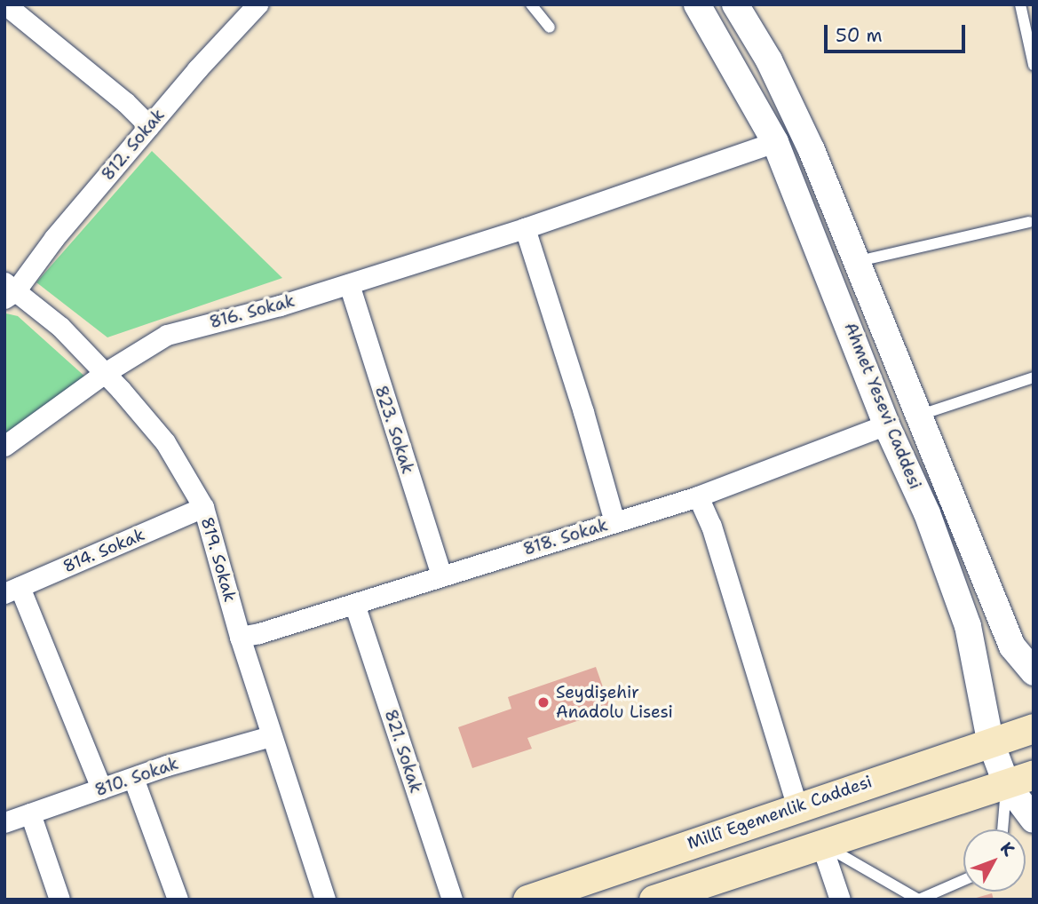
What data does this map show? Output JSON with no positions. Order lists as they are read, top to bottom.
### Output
{
  "streets": {
    "main road": ["Millî Egemenlik Caddesi"],
    "street": [
      "812. Sokak",
      "816. Sokak",
      "Ahmet Yesevi Caddesi",
      "823. Sokak",
      "818. Sokak",
      "814. Sokak",
      "819. Sokak",
      "821. Sokak",
      "810. Sokak"
    ]
  },
  "crossings": [
    ["812. Sokak", "819. Sokak"],
    ["816. Sokak", "Ahmet Yesevi Caddesi"],
    ["816. Sokak", "823. Sokak"],
    ["816. Sokak", "819. Sokak"],
    ["Ahmet Yesevi Caddesi", "818. Sokak"],
    ["Ahmet Yesevi Caddesi", "Millî Egemenlik Caddesi"],
    ["823. Sokak", "818. Sokak"],
    ["818. Sokak", "819. Sokak"],
    ["818. Sokak", "821. Sokak"],
    ["814. Sokak", "819. Sokak"],
    ["819. Sokak", "810. Sokak"]
  ],
  "places": ["Seydişehir Anadolu Lisesi"],
  "scale_bar": "50 m",
  "north": "top right"
}
